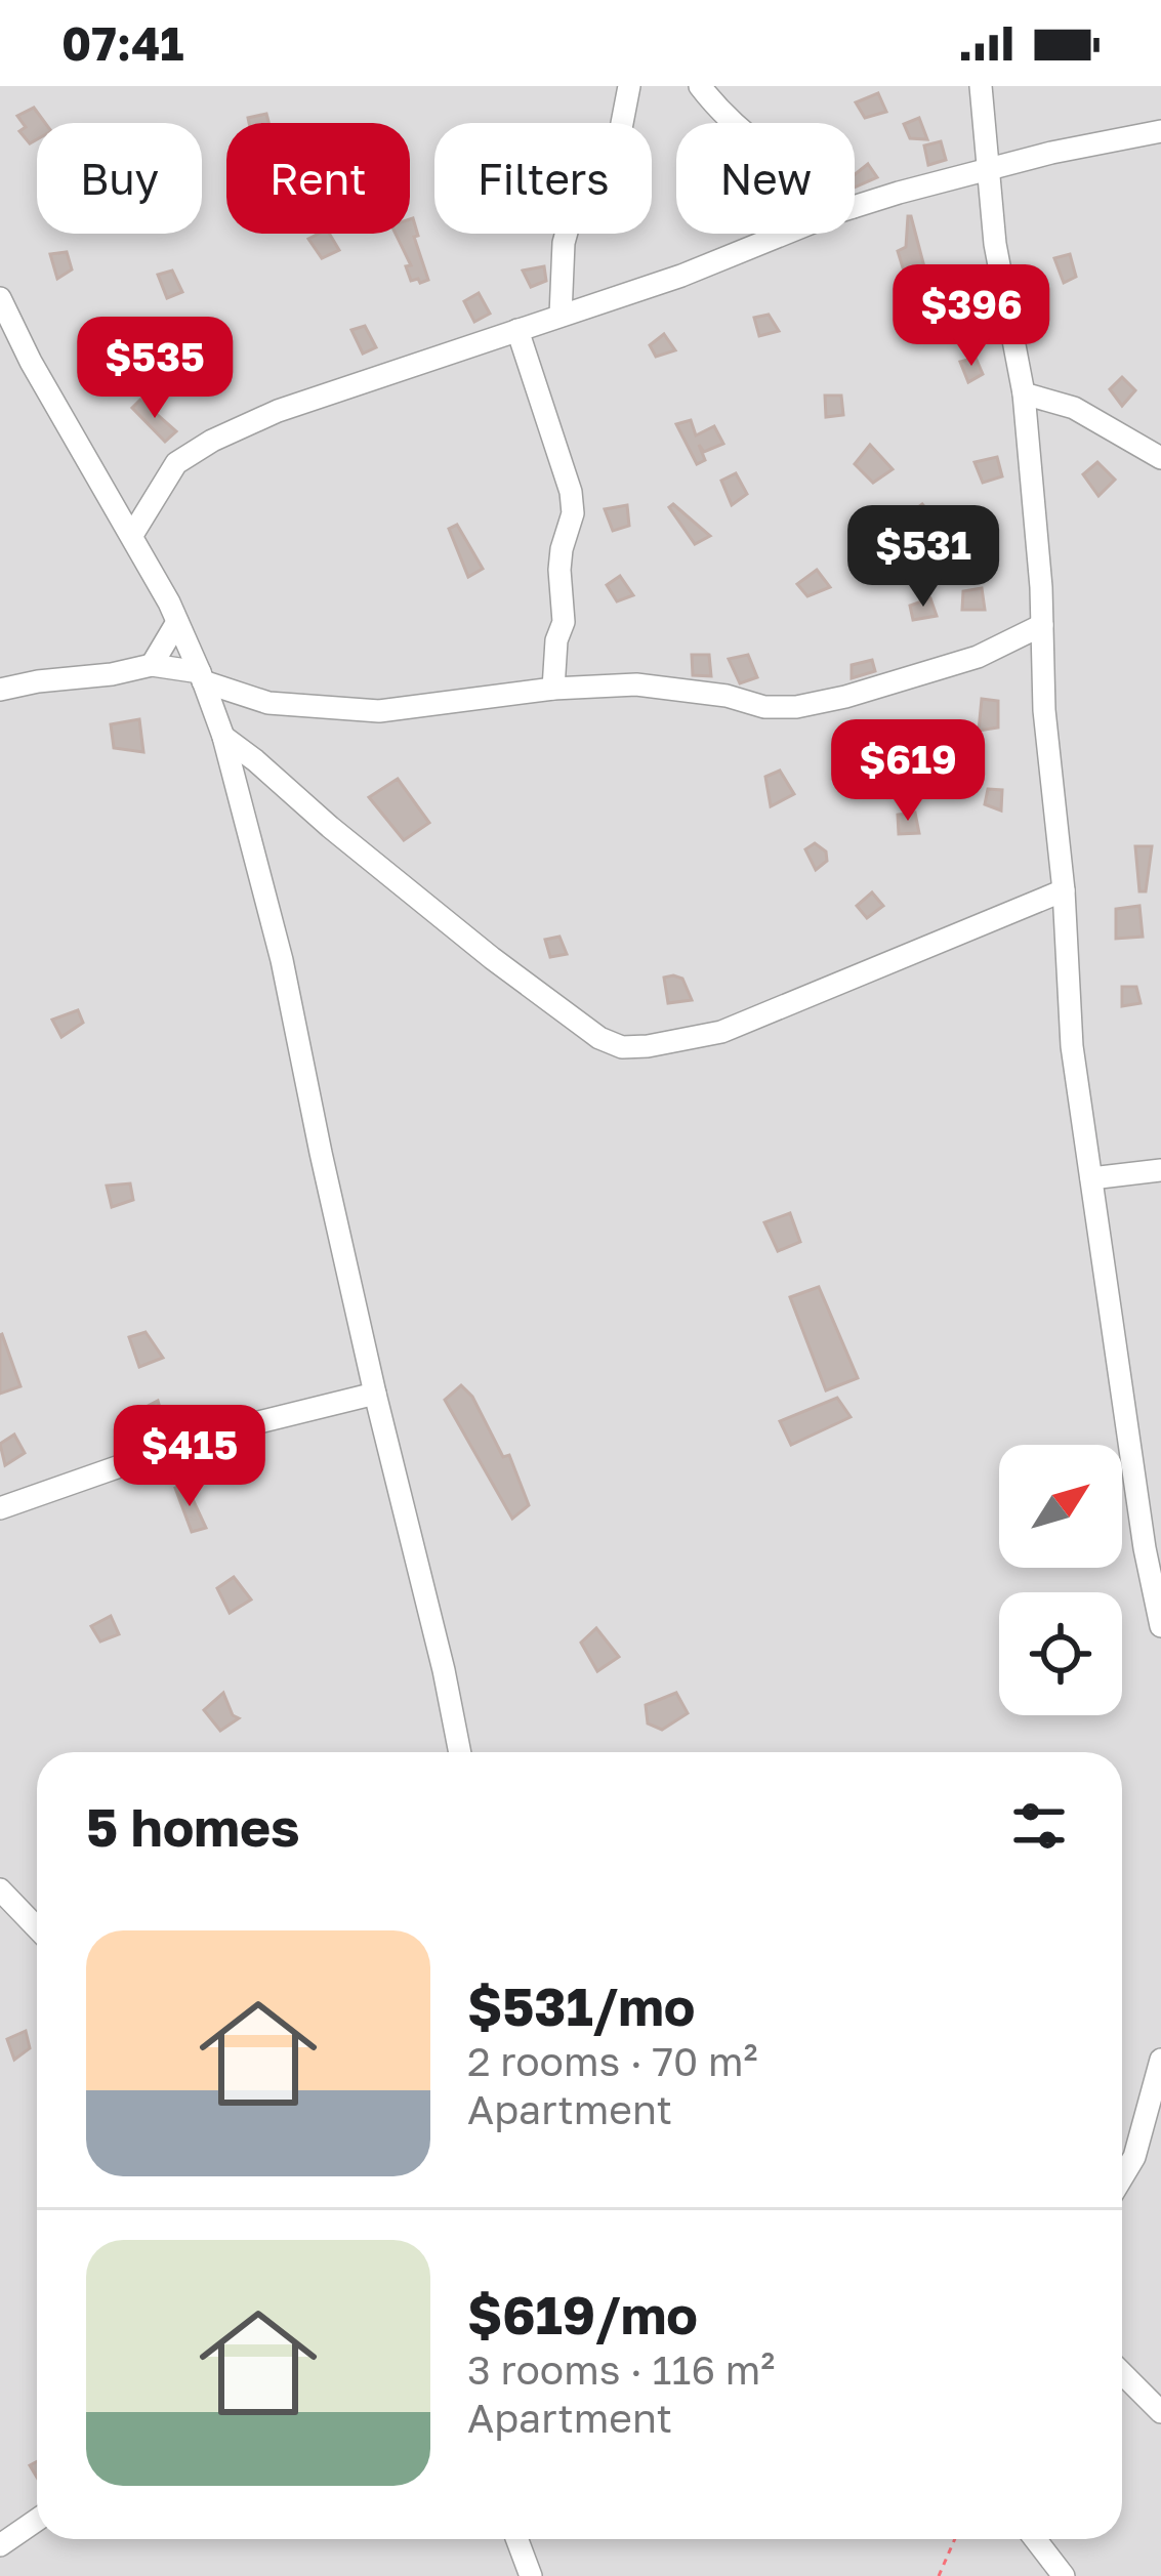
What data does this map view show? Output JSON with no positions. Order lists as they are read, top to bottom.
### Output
{
  "north": "top right",
  "page": {
    "status": "07:41",
    "chip": [
      "Buy",
      "Rent",
      "Filters",
      "New"
    ],
    "price": [
      "$396",
      "$535",
      "$531",
      "$619",
      "$415"
    ],
    "heading": "5 homes",
    "list": [
      {
        "name": "$531/mo",
        "note": "2 rooms · 70 m² · Apartment"
      },
      {
        "name": "$619/mo",
        "note": "3 rooms · 116 m² · Apartment"
      }
    ]
  }
}
